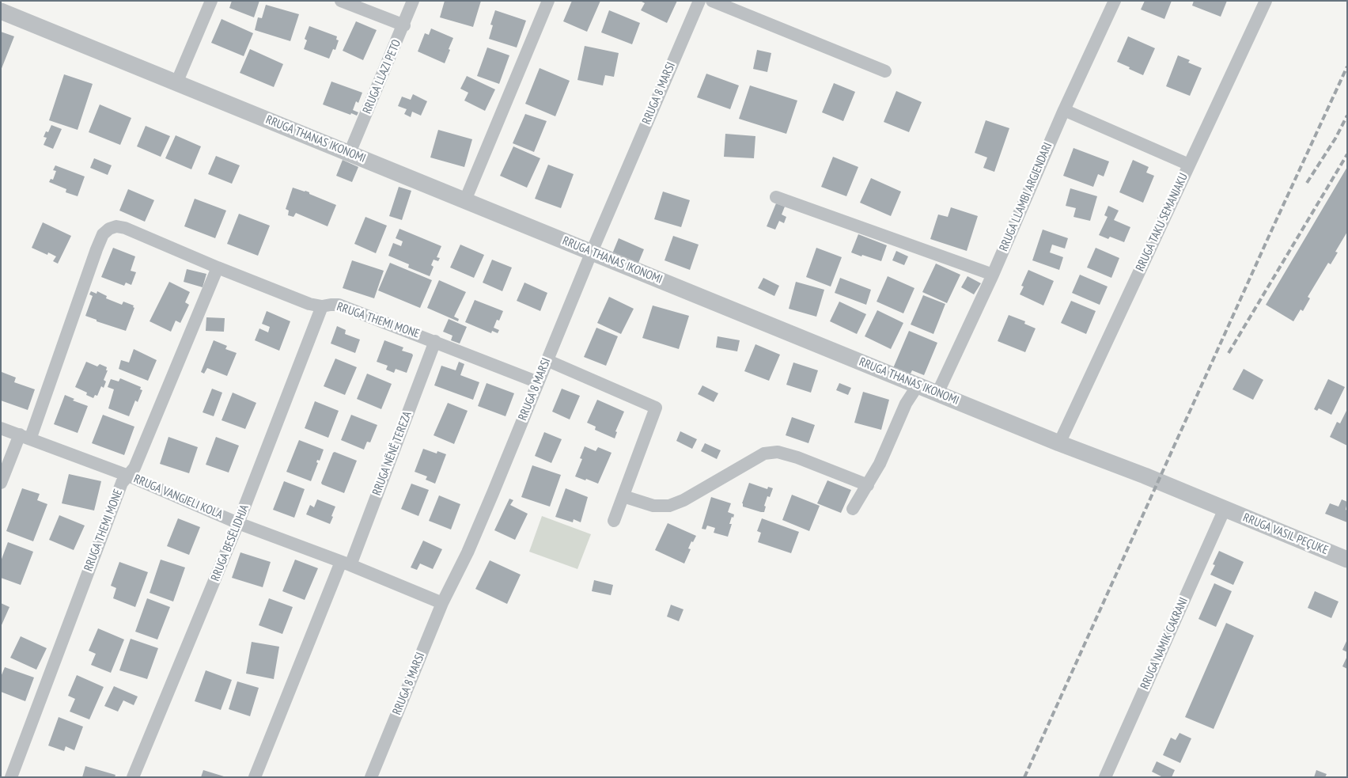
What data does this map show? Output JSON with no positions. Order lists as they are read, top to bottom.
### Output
{
  "streets": {
    "street": [
      "RRUGA LLAZI PETO",
      "RRUGA 8 MARSI",
      "RRUGA THANAS IKONOMI",
      "RRUGA LLAMBI ARGJENDARI",
      "RRUGA TAKU SEMANJAKU",
      "RRUGA THEMI MONE",
      "RRUGA NËNË TEREZA",
      "RRUGA VANGJELI KOLA",
      "RRUGA VASIL PEÇUKE",
      "RRUGA BESËLIDHJA",
      "RRUGA NAMIK CAKRANI"
    ]
  },
  "crossings": [
    ["RRUGA LLAZI PETO", "RRUGA THANAS IKONOMI"],
    ["RRUGA 8 MARSI", "RRUGA THANAS IKONOMI"],
    ["RRUGA 8 MARSI", "RRUGA THEMI MONE"],
    ["RRUGA 8 MARSI", "RRUGA VANGJELI KOLA"],
    ["RRUGA THANAS IKONOMI", "RRUGA LLAMBI ARGJENDARI"],
    ["RRUGA THANAS IKONOMI", "RRUGA TAKU SEMANJAKU"],
    ["RRUGA THANAS IKONOMI", "RRUGA VASIL PEÇUKE"],
    ["RRUGA THANAS IKONOMI", "RRUGA NAMIK CAKRANI"],
    ["RRUGA THEMI MONE", "RRUGA NËNË TEREZA"],
    ["RRUGA THEMI MONE", "RRUGA VANGJELI KOLA"],
    ["RRUGA THEMI MONE", "RRUGA BESËLIDHJA"],
    ["RRUGA NËNË TEREZA", "RRUGA VANGJELI KOLA"],
    ["RRUGA VANGJELI KOLA", "RRUGA BESËLIDHJA"],
    ["RRUGA VASIL PEÇUKE", "RRUGA NAMIK CAKRANI"]
  ]
}
